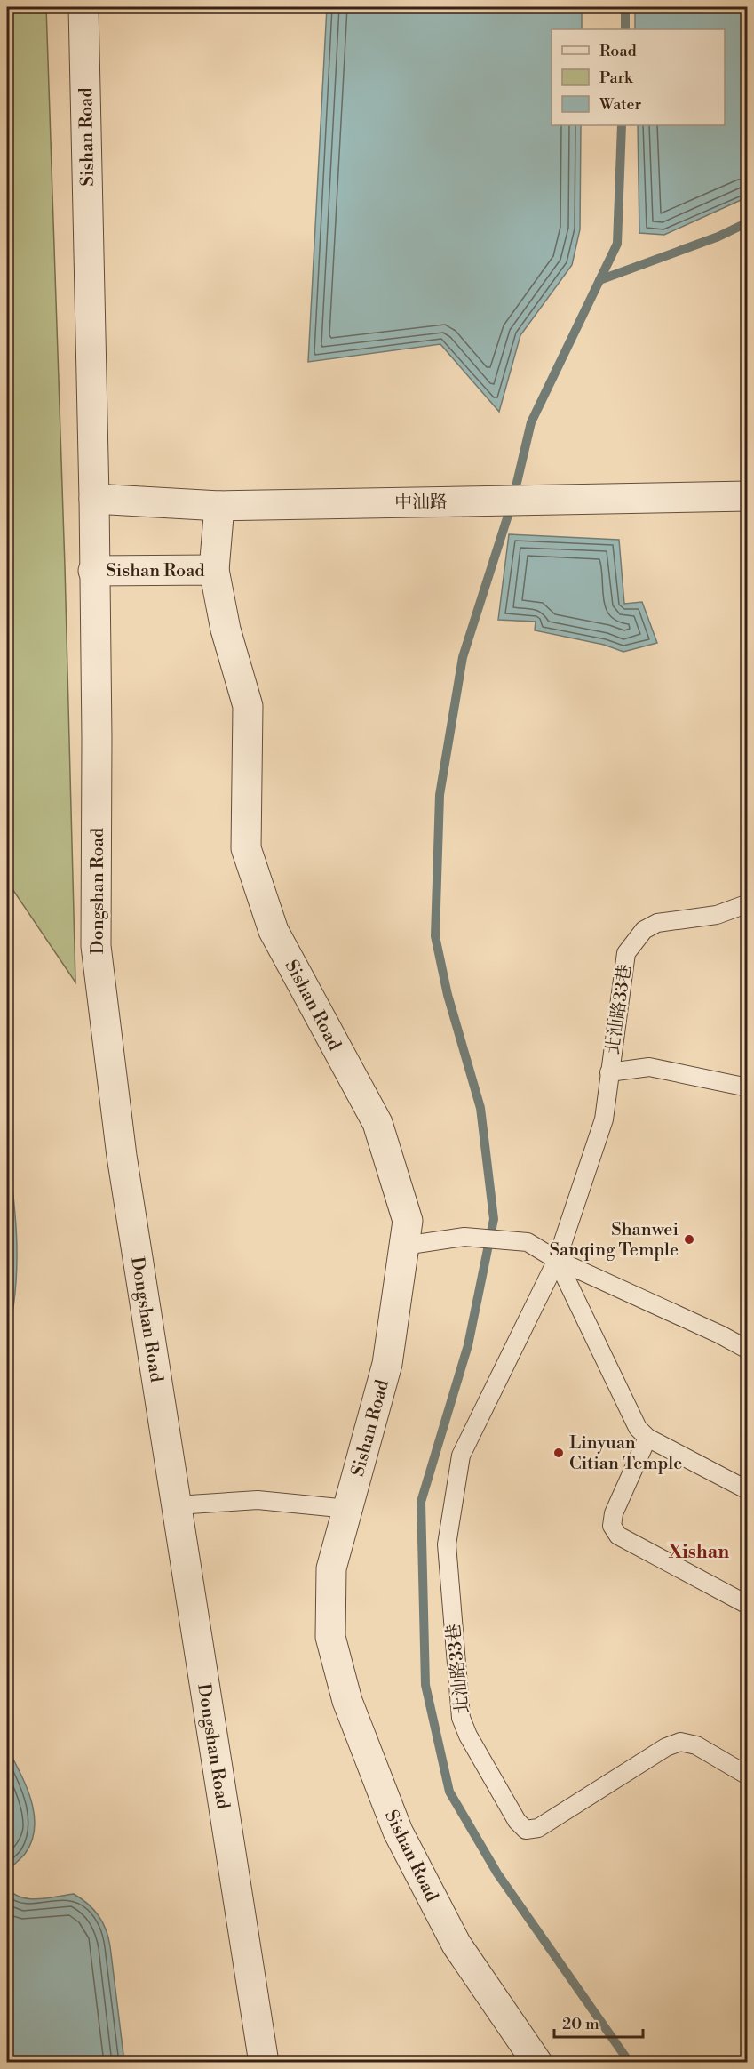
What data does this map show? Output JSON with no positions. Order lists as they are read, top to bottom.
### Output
{
  "streets": {
    "street": ["Sishan Road", "中汕路", "Dongshan Road"],
    "lane": ["北汕路33巷"]
  },
  "crossings": [
    ["Sishan Road", "中汕路"],
    ["Sishan Road", "Dongshan Road"]
  ],
  "districts": ["Xishan"],
  "places": ["Shanwei Sanqing Temple", "Linyuan Citian Temple"],
  "legend": ["Road", "Park", "Water"],
  "scale_bar": "20 m"
}
